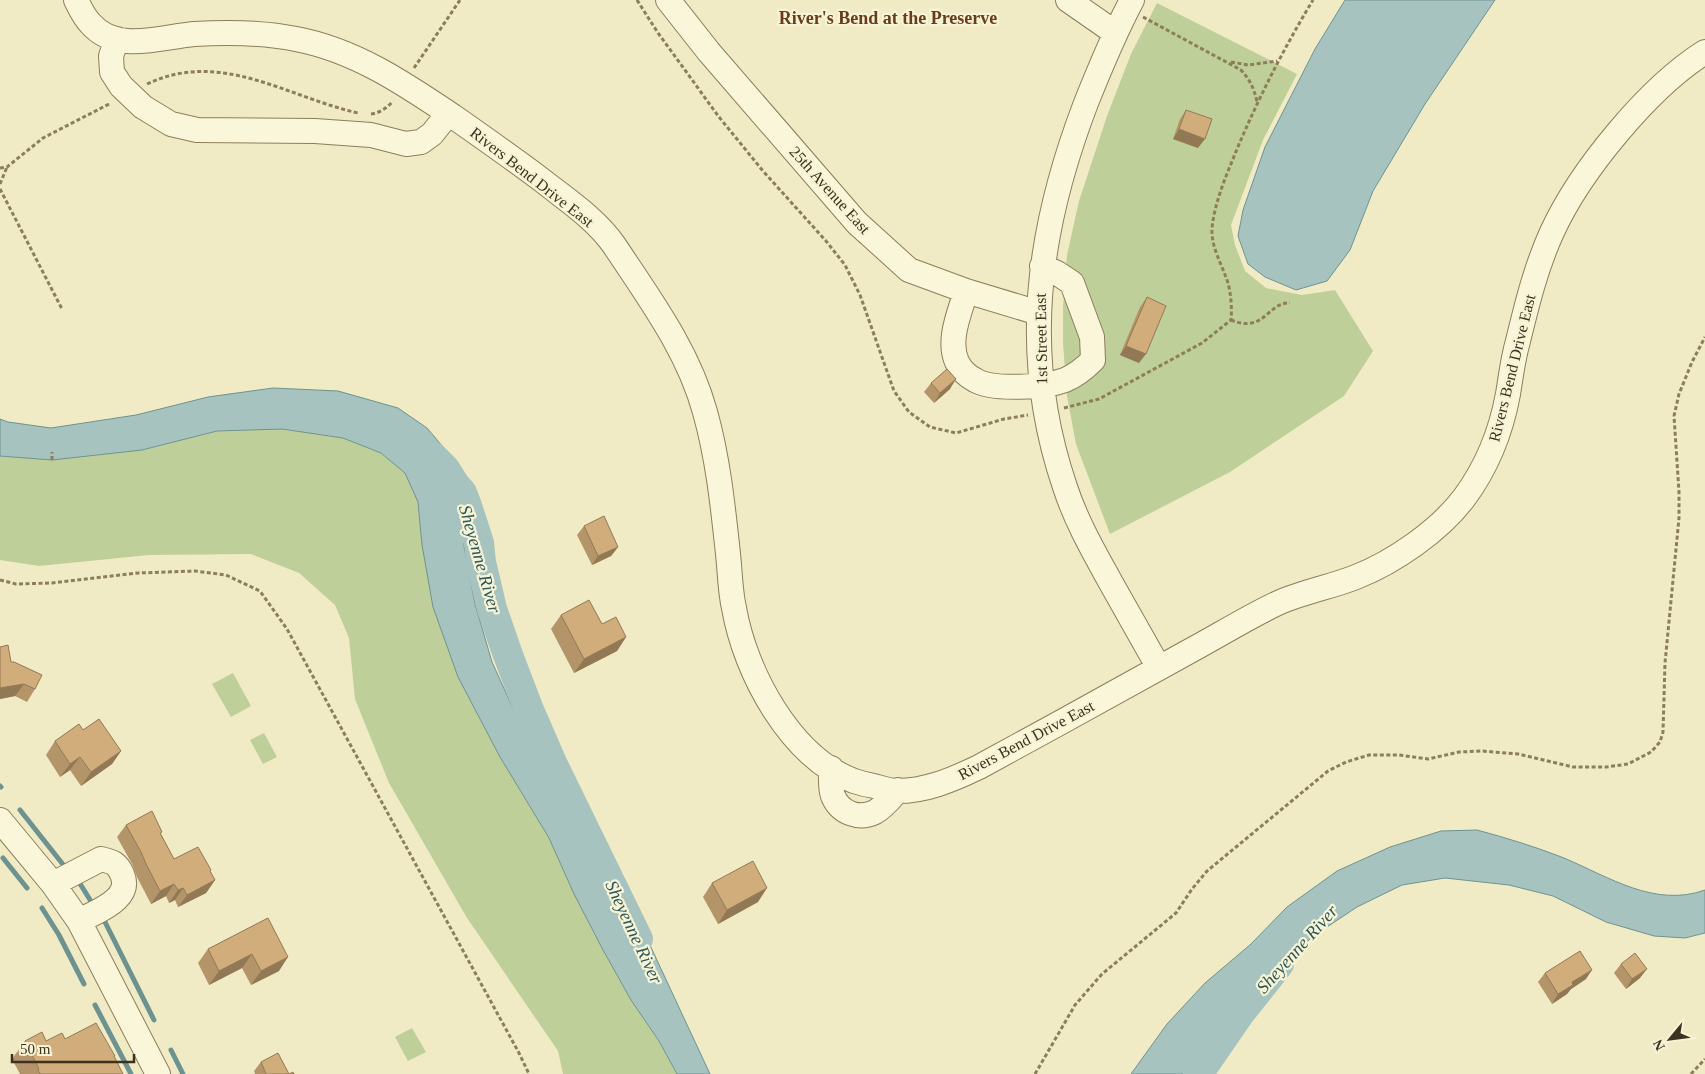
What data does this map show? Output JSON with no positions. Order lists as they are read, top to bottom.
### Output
{
  "streets": {
    "street": ["Rivers Bend Drive East", "25th Avenue East", "1st Street East"]
  },
  "crossings": [
    ["Rivers Bend Drive East", "1st Street East"],
    ["25th Avenue East", "1st Street East"]
  ],
  "districts": ["River's Bend at the Preserve"],
  "water": ["Sheyenne River"],
  "scale_bar": "50 m",
  "north": "bottom left"
}
